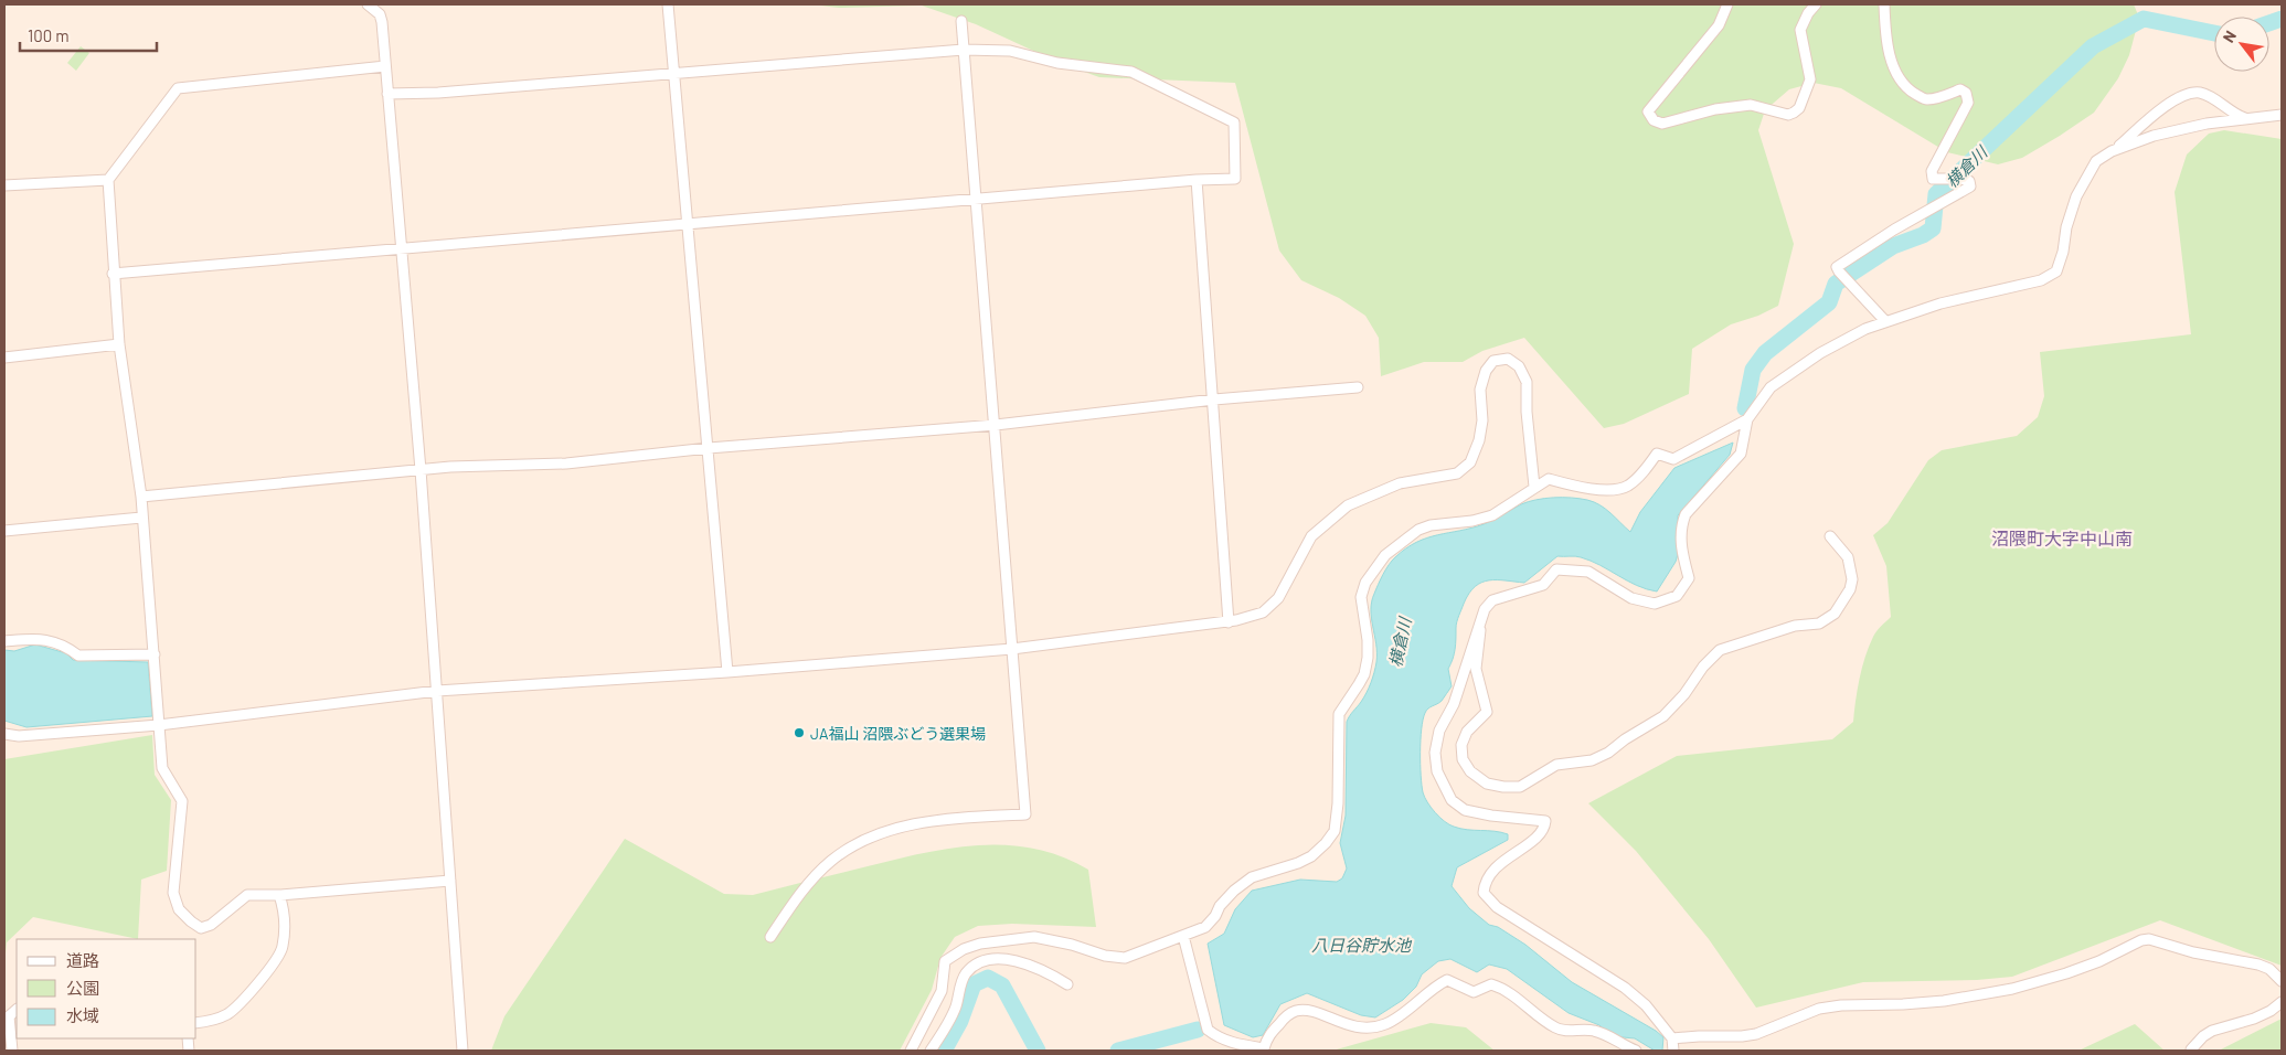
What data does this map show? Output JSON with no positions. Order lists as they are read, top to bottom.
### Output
{
  "districts": ["沼隈町大字中山南"],
  "water": ["横倉川", "八日谷貯水池"],
  "places": ["JA福山 沼隈ぶどう選果場"],
  "legend": ["道路", "公園", "水域"],
  "scale_bar": "100 m",
  "north": "top left"
}
